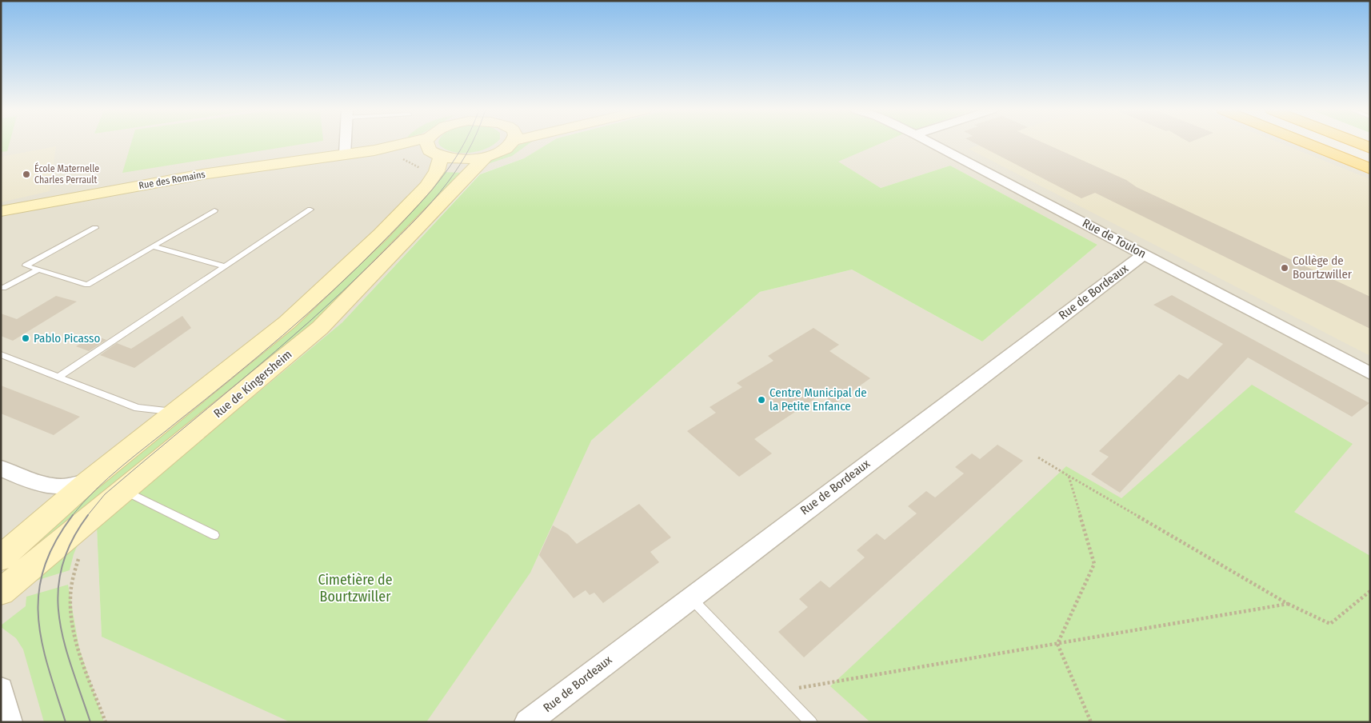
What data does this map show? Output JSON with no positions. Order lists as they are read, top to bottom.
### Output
{
  "streets": {
    "main road": ["Rue des Romains", "Rue de Kingersheim"],
    "street": ["Rue de Toulon", "Rue de Bordeaux"]
  },
  "crossings": [
    ["Rue des Romains", "Rue de Kingersheim"],
    ["Rue de Toulon", "Rue de Bordeaux"]
  ],
  "parks": ["Cimetière de Bourtzwiller"],
  "places": [
    "École Maternelle Charles Perrault",
    "Collège de Bourtzwiller",
    "Pablo Picasso",
    "Centre Municipal de la Petite Enfance"
  ]
}
